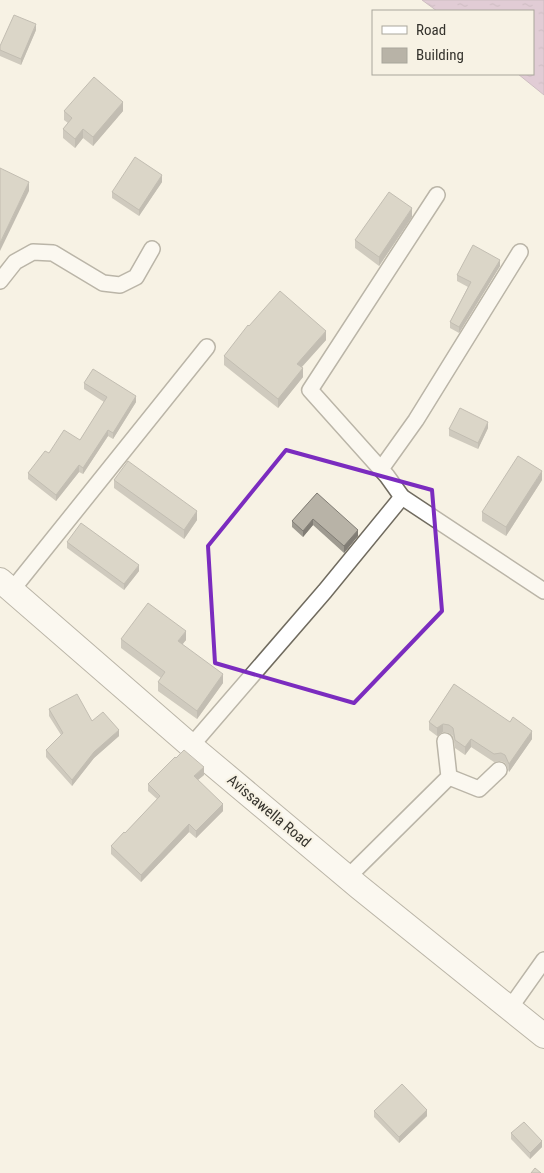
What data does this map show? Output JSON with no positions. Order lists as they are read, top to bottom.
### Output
{
  "streets": {
    "main road": ["Avissawella Road"]
  },
  "legend": ["Road", "Building"]
}
